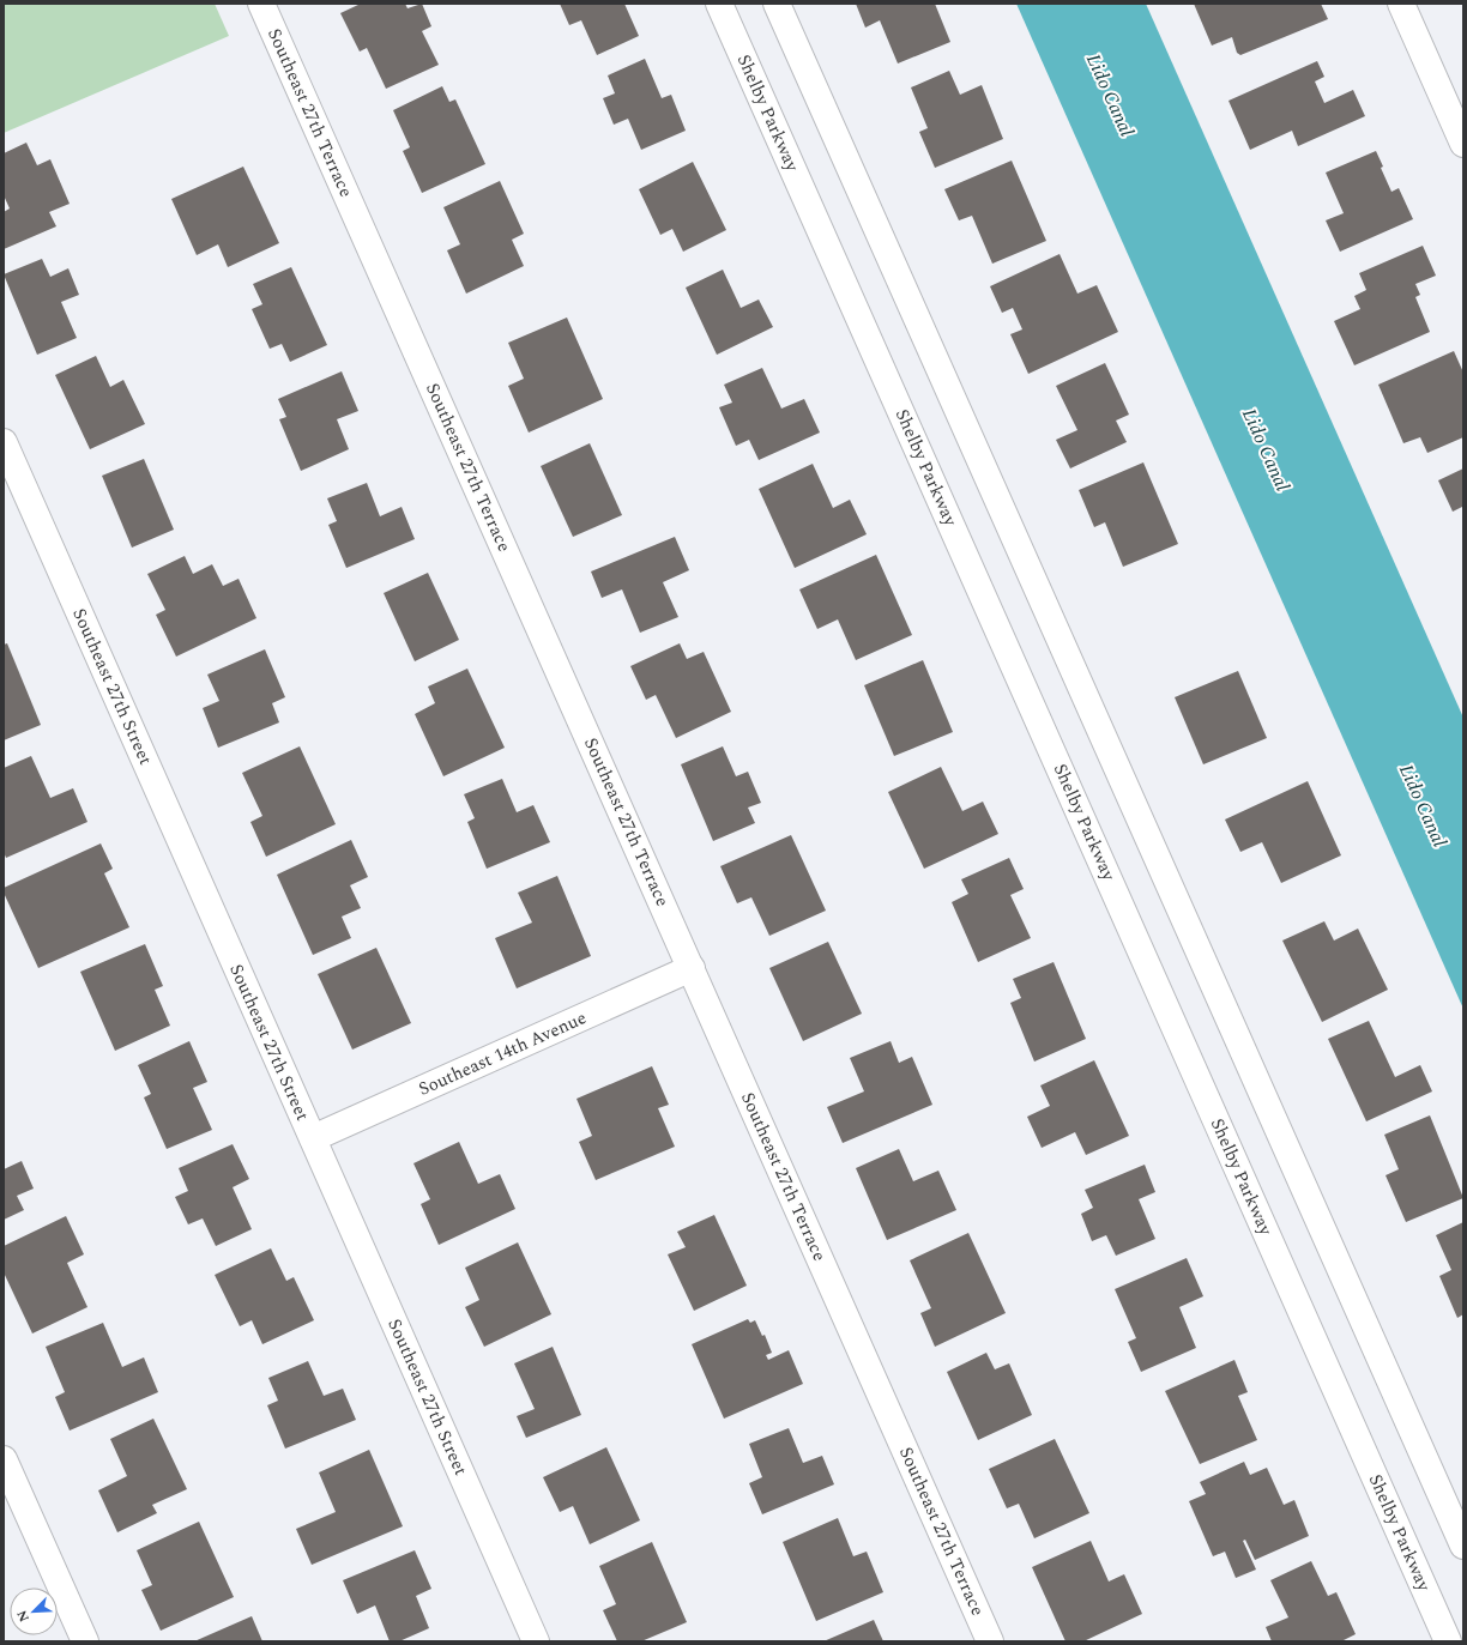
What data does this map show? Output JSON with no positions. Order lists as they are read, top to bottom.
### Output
{
  "streets": {
    "street": [
      "Southeast 27th Terrace",
      "Shelby Parkway",
      "Southeast 27th Street",
      "Southeast 14th Avenue"
    ]
  },
  "crossings": [
    ["Southeast 27th Terrace", "Southeast 14th Avenue"],
    ["Southeast 27th Street", "Southeast 14th Avenue"]
  ],
  "water": ["Lido Canal"],
  "north": "bottom left"
}
